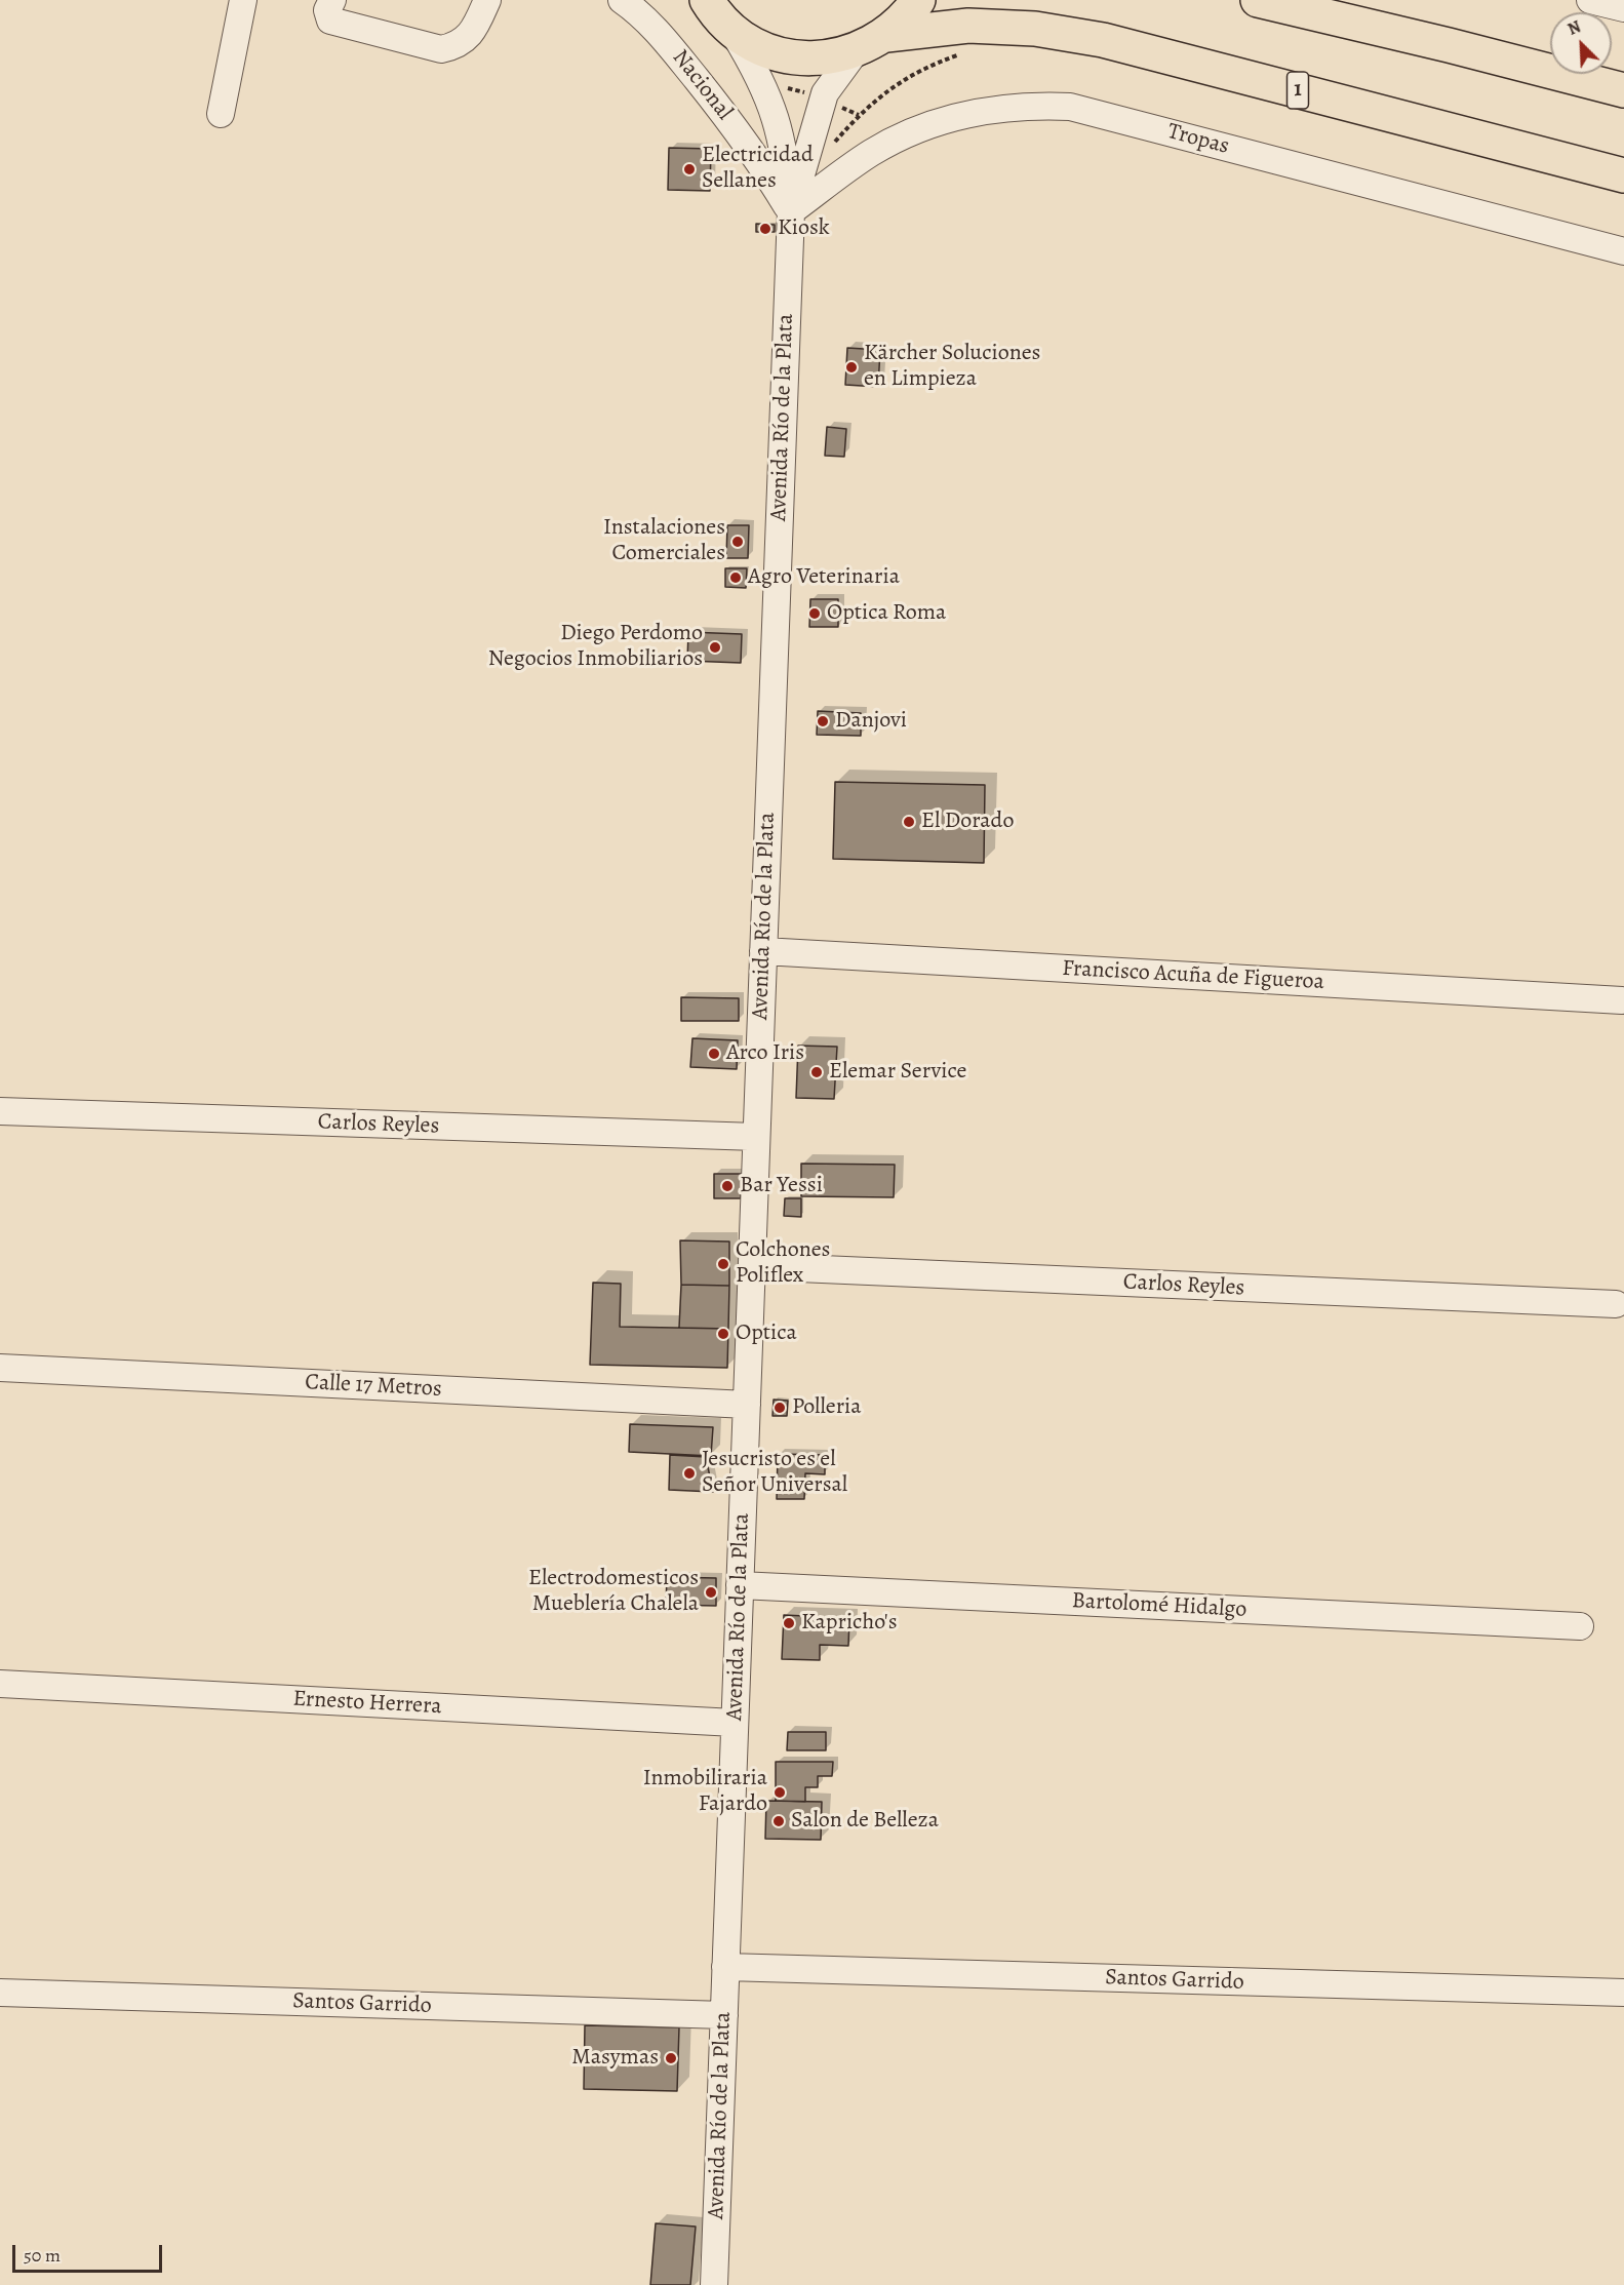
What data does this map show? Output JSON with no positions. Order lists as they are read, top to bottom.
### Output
{
  "streets": {
    "highway": ["1"],
    "street": [
      "Nacional",
      "Tropas",
      "Avenida Río de la Plata",
      "Francisco Acuña de Figueroa",
      "Carlos Reyles",
      "Calle 17 Metros",
      "Bartolomé Hidalgo",
      "Ernesto Herrera",
      "Santos Garrido"
    ]
  },
  "crossings": [
    ["Nacional", "Tropas"],
    ["Nacional", "Avenida Río de la Plata"],
    ["Tropas", "Avenida Río de la Plata"],
    ["Avenida Río de la Plata", "Francisco Acuña de Figueroa"],
    ["Avenida Río de la Plata", "Carlos Reyles"],
    ["Avenida Río de la Plata", "Calle 17 Metros"],
    ["Avenida Río de la Plata", "Bartolomé Hidalgo"],
    ["Avenida Río de la Plata", "Ernesto Herrera"],
    ["Avenida Río de la Plata", "Santos Garrido"]
  ],
  "places": [
    "Electricidad Sellanes",
    "Kiosk",
    "Kärcher Soluciones en Limpieza",
    "Instalaciones Comerciales",
    "Agro Veterinaria",
    "Optica Roma",
    "Diego Perdomo Negocios Inmobiliarios",
    "Danjovi",
    "El Dorado",
    "Arco Iris",
    "Elemar Service",
    "Bar Yessi",
    "Colchones Poliflex",
    "Optica",
    "Polleria",
    "Jesucristo es el Señor Universal",
    "Electrodomesticos Mueblería Chalela",
    "Kapricho's",
    "Inmobiliraria Fajardo",
    "Salon de Belleza",
    "Masymas"
  ],
  "scale_bar": "50 m",
  "north": "top left"
}
